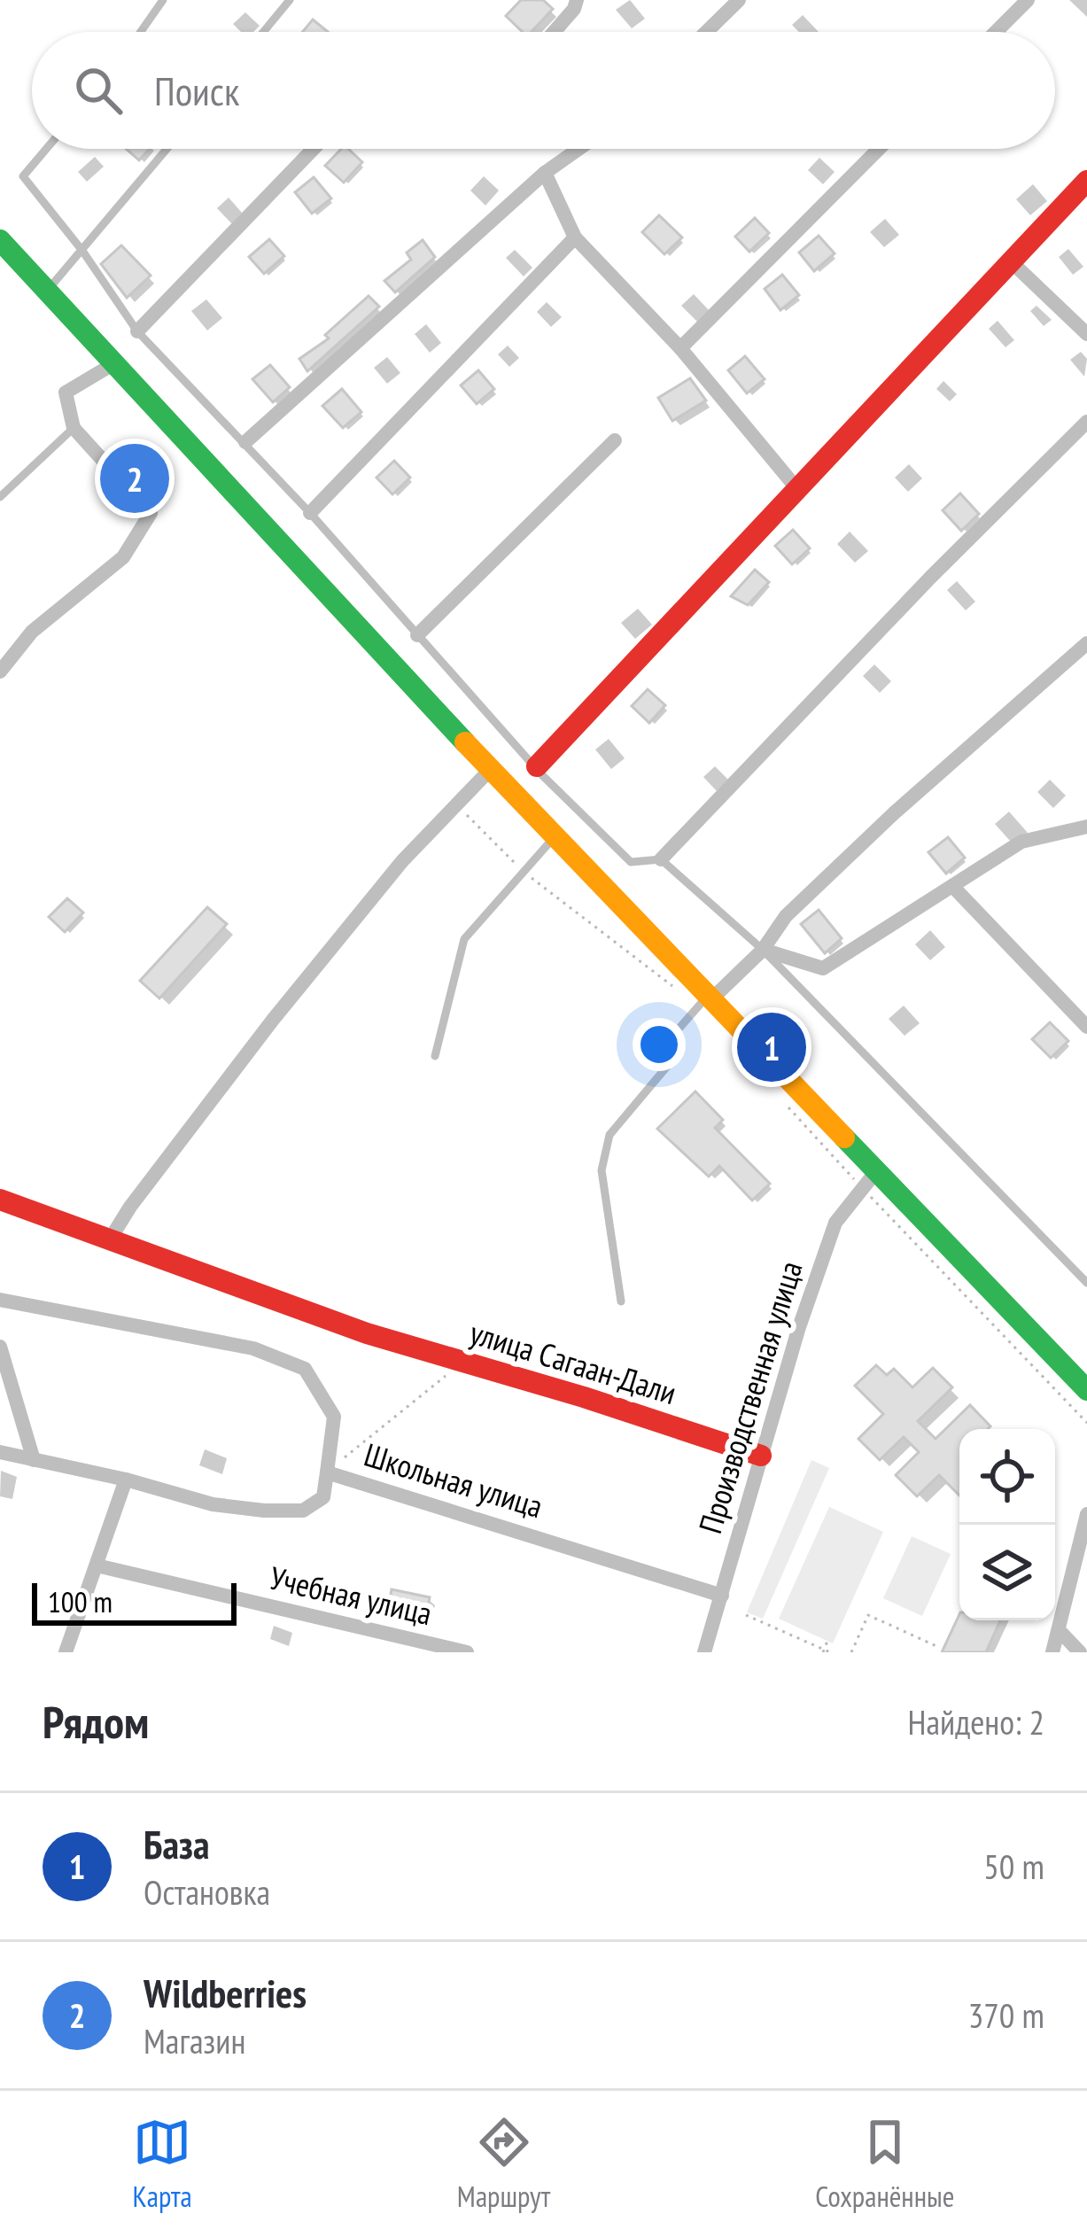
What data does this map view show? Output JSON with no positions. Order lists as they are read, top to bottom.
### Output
{
  "streets": {
    "street": [
      "улица Сагаан-Дали",
      "Производственная улица",
      "Школьная улица",
      "Учебная улица"
    ]
  },
  "crossings": [
    ["улица Сагаан-Дали", "Производственная улица"],
    ["Производственная улица", "Школьная улица"]
  ],
  "scale_bar": "100 m",
  "page": {
    "search": "Поиск",
    "pins": ["2", "1"],
    "scale": "100 m",
    "heading": ["Рядом", "Найдено: 2"],
    "list": [
      {
        "mark": "1",
        "name": "База",
        "note": "Остановка",
        "value": "50 m"
      },
      {
        "mark": "2",
        "name": "Wildberries",
        "note": "Магазин",
        "value": "370 m"
      }
    ],
    "nav": ["Карта", "Маршрут", "Сохранённые"]
  }
}
